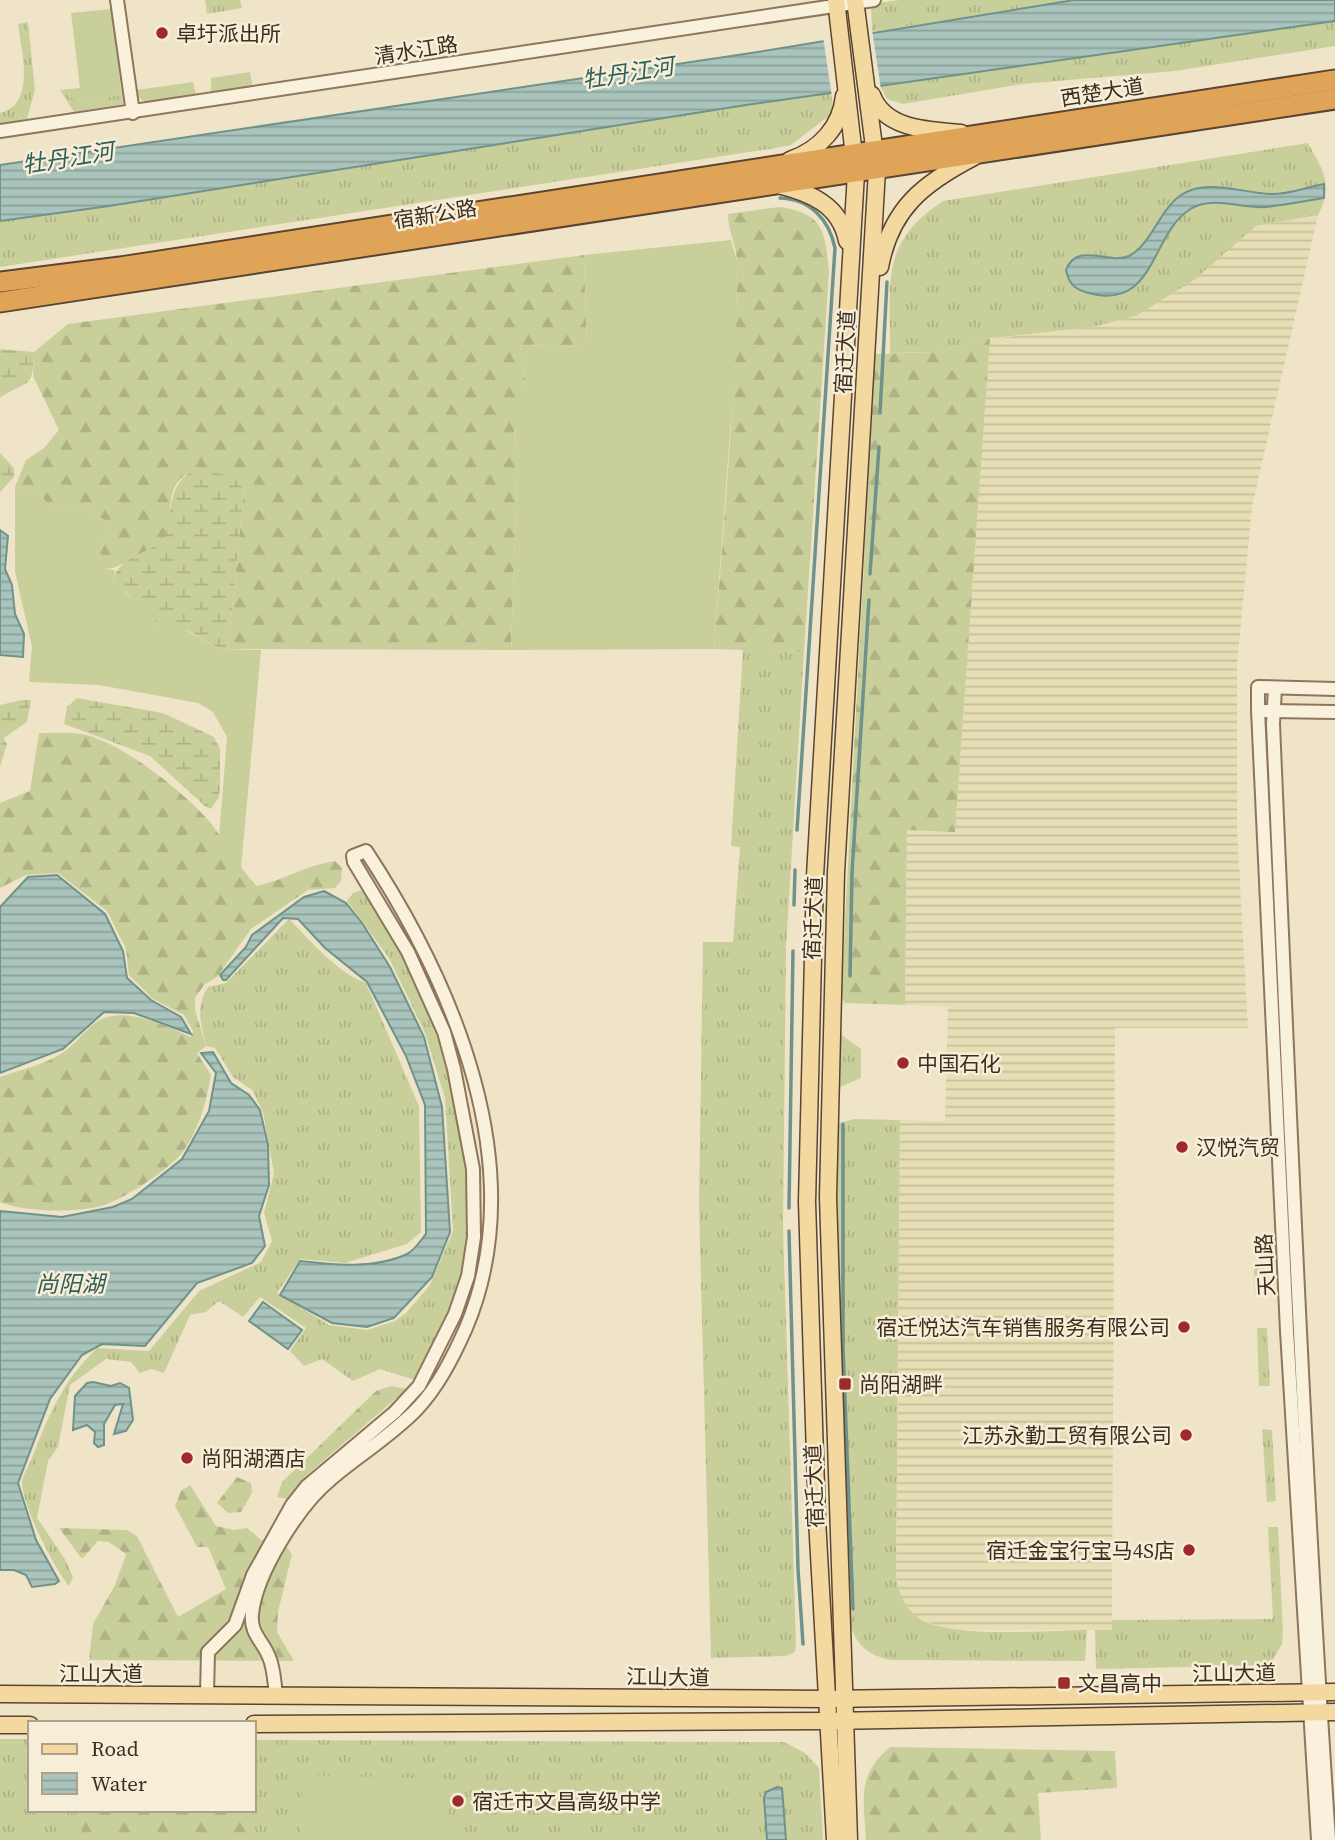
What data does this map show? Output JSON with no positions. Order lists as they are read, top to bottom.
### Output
{
  "streets": {
    "highway": ["西楚大道", "宿新公路"],
    "main road": ["宿迁大道", "江山大道"],
    "street": ["清水江路", "天山路"]
  },
  "crossings": [
    ["清水江路", "宿迁大道"],
    ["西楚大道", "宿新公路"],
    ["西楚大道", "宿迁大道"],
    ["宿新公路", "宿迁大道"],
    ["宿迁大道", "江山大道"],
    ["天山路", "江山大道"]
  ],
  "water": ["牡丹江河", "尚阳湖"],
  "places": {
    "other": [
      "卓圩派出所",
      "中国石化",
      "汉悦汽贸",
      "宿迁悦达汽车销售服务有限公司",
      "江苏永勤工贸有限公司",
      "尚阳湖酒店",
      "宿迁金宝行宝马4S店",
      "宿迁市文昌高级中学"
    ],
    "transit": ["尚阳湖畔", "文昌高中"]
  },
  "legend": ["Road", "Water"]
}
